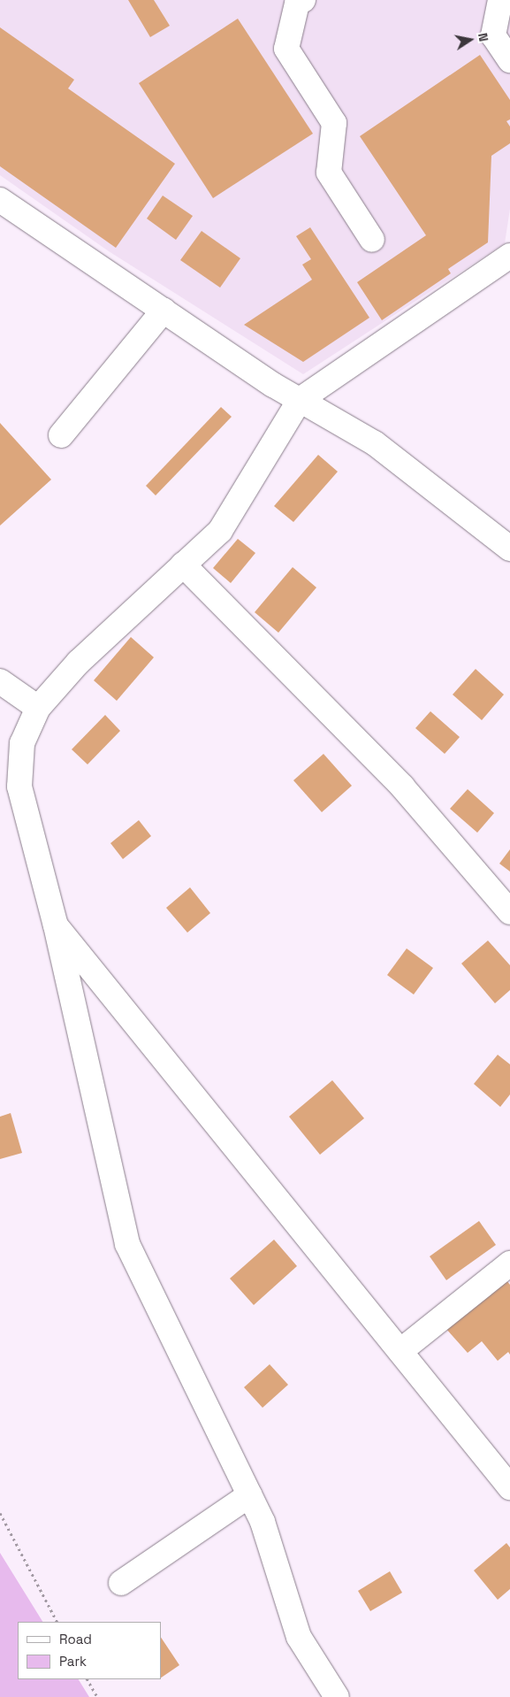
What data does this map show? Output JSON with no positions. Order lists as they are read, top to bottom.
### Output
{
  "legend": ["Road", "Park"],
  "north": "right"
}
